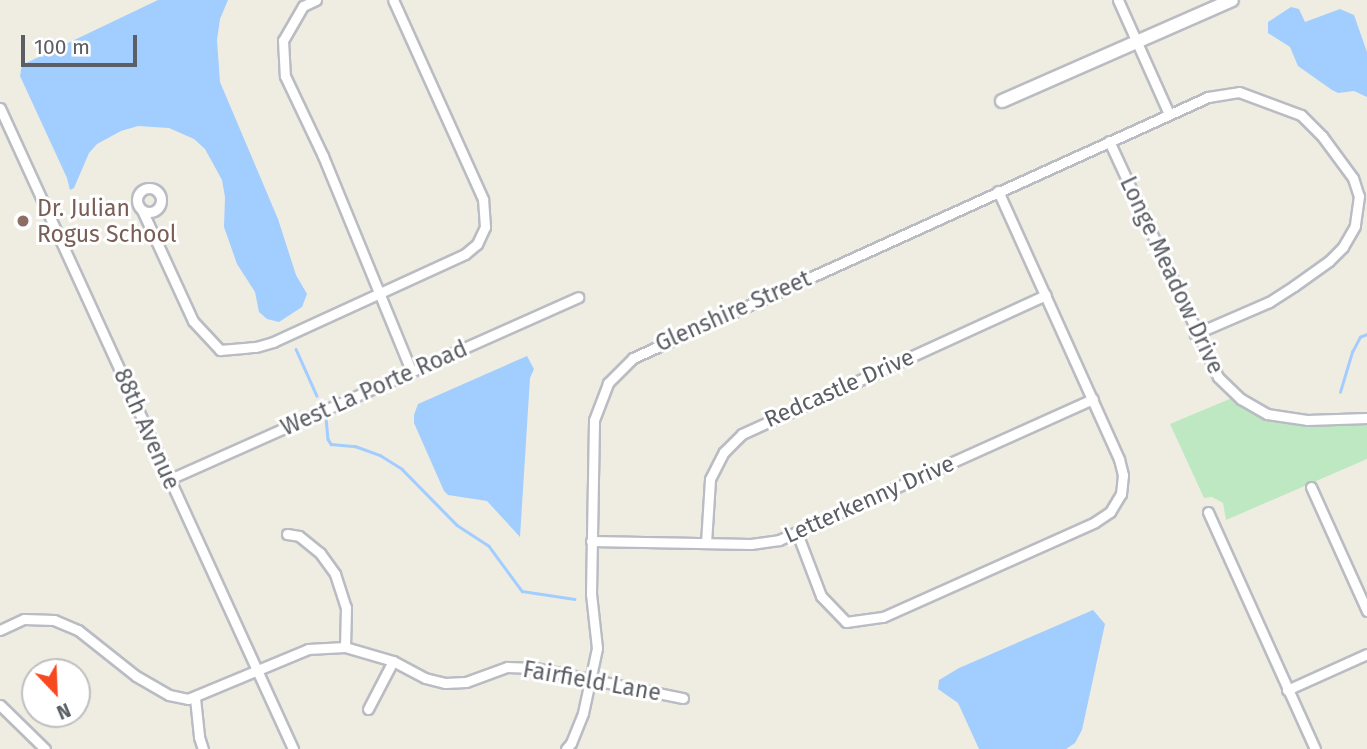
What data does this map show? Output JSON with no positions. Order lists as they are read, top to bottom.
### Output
{
  "streets": {
    "street": [
      "Longe Meadow Drive",
      "Glenshire Street",
      "West La Porte Road",
      "Redcastle Drive",
      "88th Avenue",
      "Letterkenny Drive",
      "Fairfield Lane"
    ]
  },
  "crossings": [
    ["Longe Meadow Drive", "Glenshire Street"],
    ["Glenshire Street", "Letterkenny Drive"],
    ["Glenshire Street", "Fairfield Lane"],
    ["West La Porte Road", "88th Avenue"],
    ["Redcastle Drive", "Letterkenny Drive"],
    ["88th Avenue", "Fairfield Lane"]
  ],
  "places": ["Dr. Julian Rogus School"],
  "scale_bar": "100 m",
  "north": "bottom right"
}
